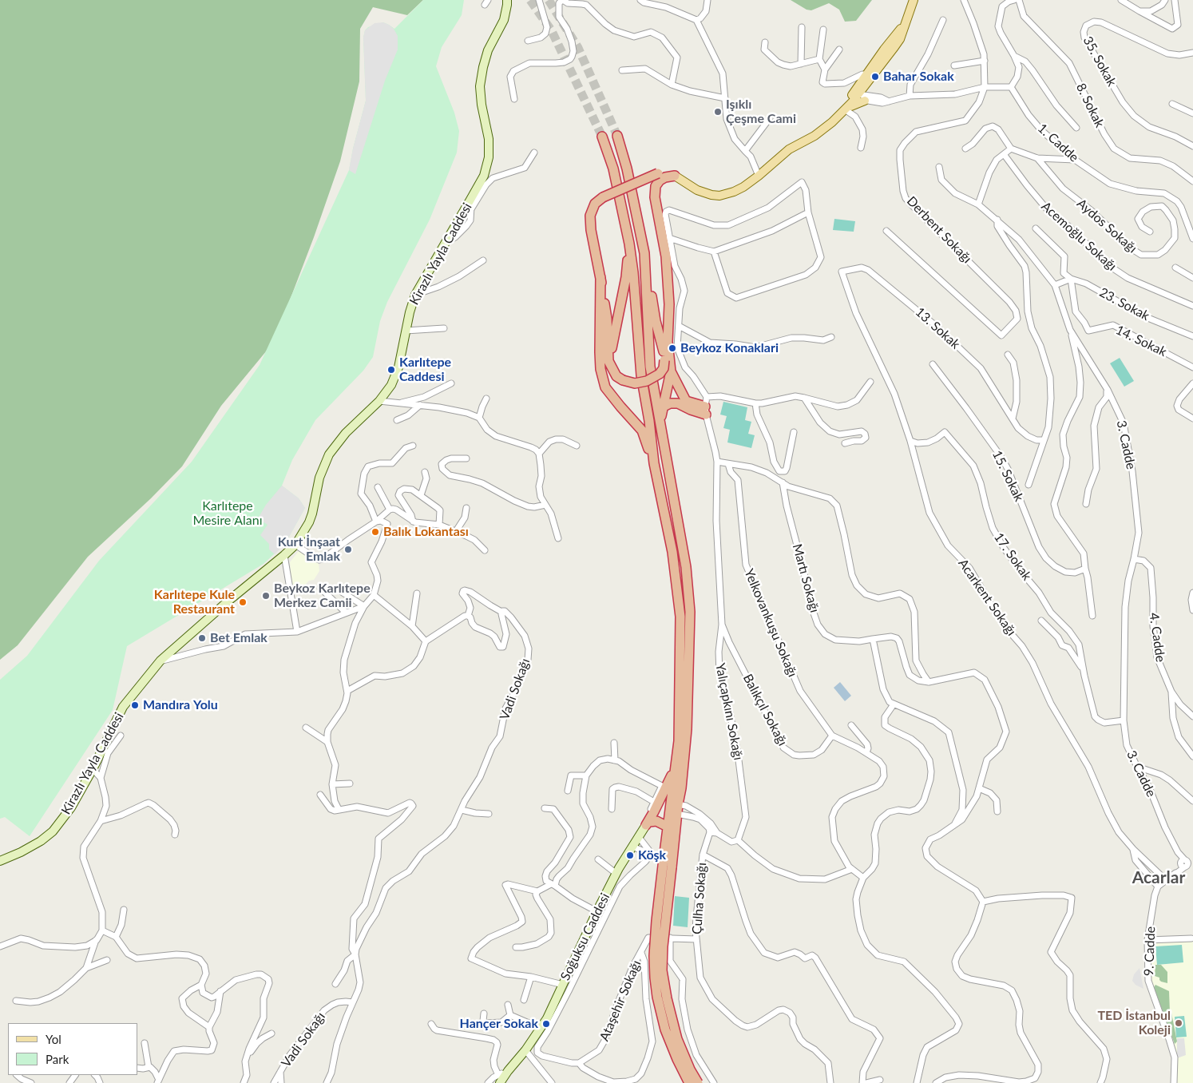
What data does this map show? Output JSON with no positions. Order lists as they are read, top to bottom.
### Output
{
  "streets": {
    "main road": ["Kirazlı Yayla Caddesi", "Soğuksu Caddesi"],
    "street": [
      "35. Sokak",
      "8. Sokak",
      "1. Cadde",
      "Aydos Sokağı",
      "Derbent Sokağı",
      "Acemoğlu Sokağı",
      "23. Sokak",
      "13. Sokak",
      "14. Sokak",
      "3. Cadde",
      "15. Sokak",
      "17. Sokak",
      "Martı Sokağı",
      "Acarkent Sokağı",
      "Yelkovankuşu Sokağı",
      "4. Cadde",
      "Vadi Sokağı",
      "Balıkçıl Sokağı",
      "Yalıçapkını Sokağı",
      "Çulha Sokağı",
      "9. Cadde",
      "Ataşehir Sokağı"
    ]
  },
  "crossings": [
    ["23. Sokak", "14. Sokak"],
    ["13. Sokak", "Acarkent Sokağı"],
    ["3. Cadde", "17. Sokak"],
    ["3. Cadde", "4. Cadde"],
    ["17. Sokak", "Acarkent Sokağı"],
    ["Yelkovankuşu Sokağı", "Balıkçıl Sokağı"],
    ["Balıkçıl Sokağı", "Yalıçapkını Sokağı"],
    ["Çulha Sokağı", "Ataşehir Sokağı"]
  ],
  "districts": ["Acarlar"],
  "parks": ["Karlıtepe Mesire Alanı"],
  "places": [
    "Bahar Sokak",
    "Işıklı Çeşme Cami",
    "Beykoz Konaklari",
    "Karlıtepe Caddesi",
    "Balık Lokantası",
    "Kurt İnşaat Emlak",
    "Beykoz Karlıtepe Merkez Camii",
    "Karlıtepe Kule Restaurant",
    "Bet Emlak",
    "Mandıra Yolu",
    "Köşk",
    "TED İstanbul Koleji",
    "Hançer Sokak"
  ],
  "legend": ["Yol", "Park"]
}
